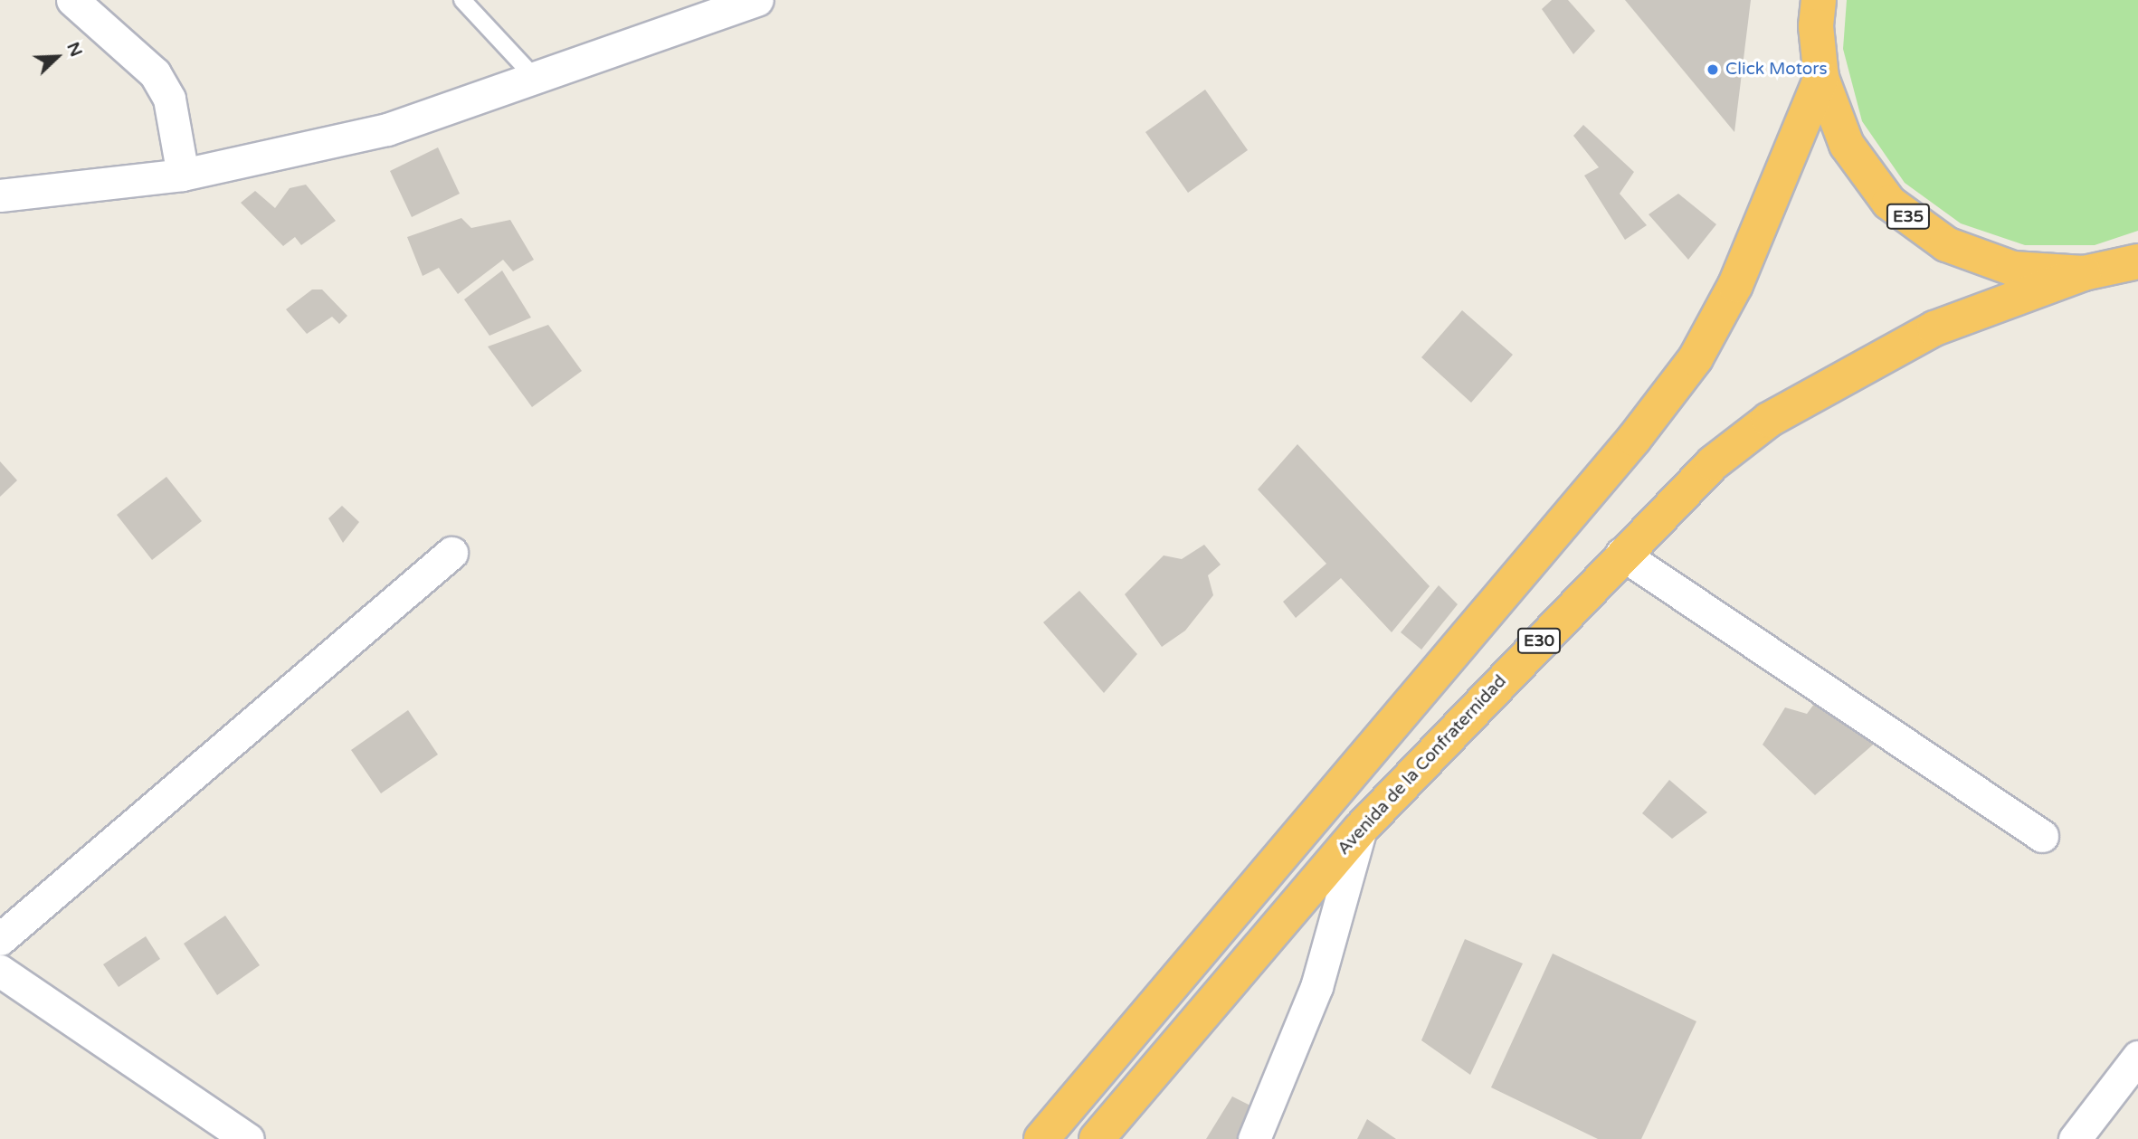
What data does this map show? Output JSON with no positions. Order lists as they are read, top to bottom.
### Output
{
  "streets": {
    "highway": ["E35", "E30", "Avenida de la Confraternidad"]
  },
  "crossings": [
    ["E35", "Avenida de la Confraternidad"]
  ],
  "places": ["Click Motors"],
  "north": "top right"
}
